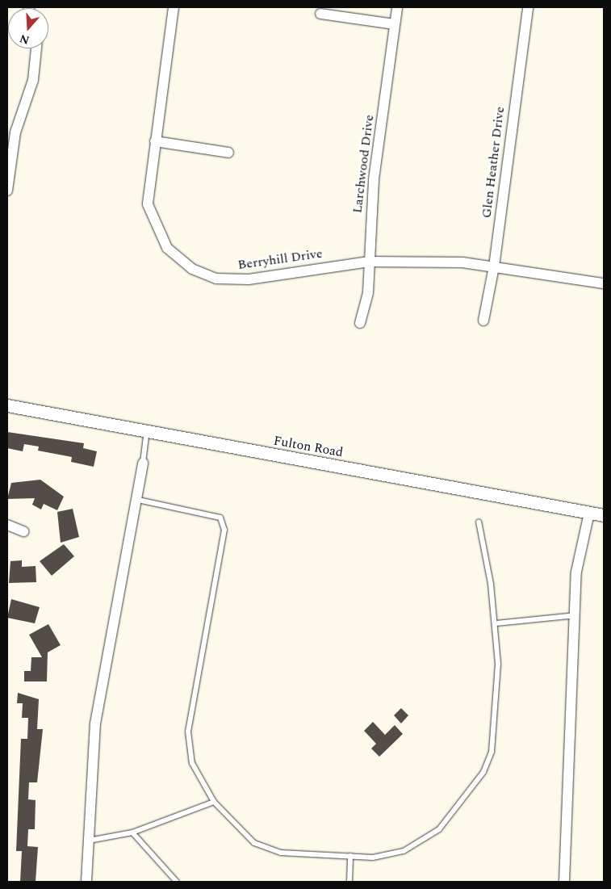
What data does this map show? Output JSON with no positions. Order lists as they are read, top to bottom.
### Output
{
  "streets": {
    "street": [
      "Glen Heather Drive",
      "Larchwood Drive",
      "Berryhill Drive",
      "Fulton Road"
    ]
  },
  "crossings": [
    ["Glen Heather Drive", "Berryhill Drive"],
    ["Larchwood Drive", "Berryhill Drive"]
  ],
  "north": "bottom"
}
